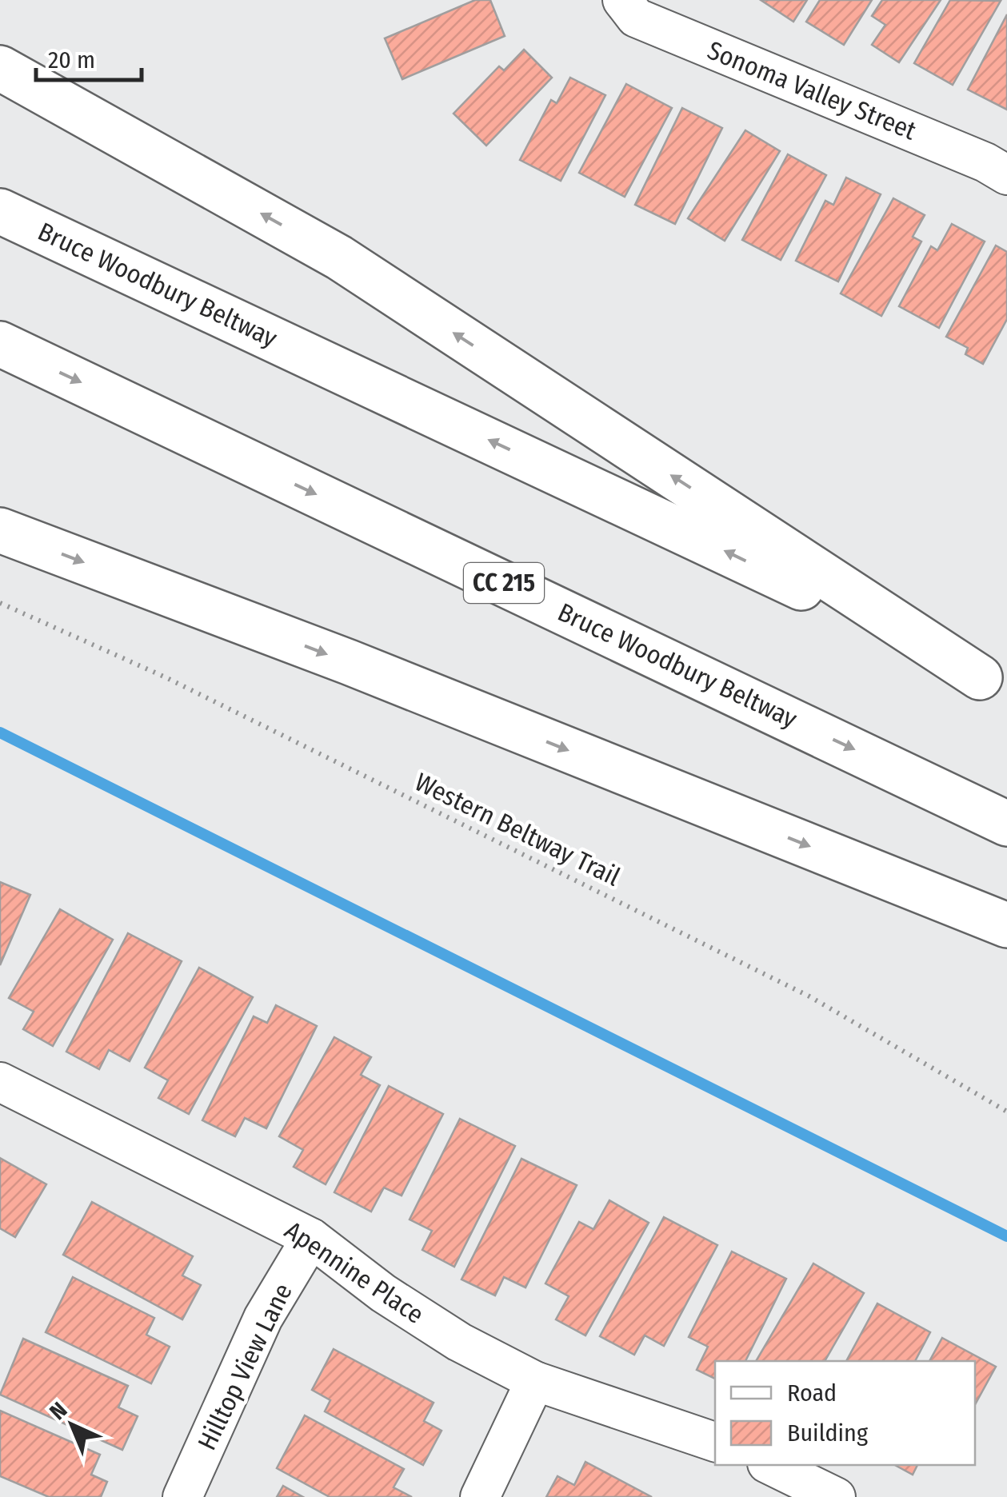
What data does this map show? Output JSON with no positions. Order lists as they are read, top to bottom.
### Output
{
  "streets": {
    "highway": ["Bruce Woodbury Beltway", "CC 215"],
    "street": ["Sonoma Valley Street", "Apennine Place", "Hilltop View Lane"],
    "path": ["Western Beltway Trail"]
  },
  "crossings": [
    ["Apennine Place", "Hilltop View Lane"]
  ],
  "legend": ["Road", "Building"],
  "scale_bar": "20 m",
  "north": "top left"
}
